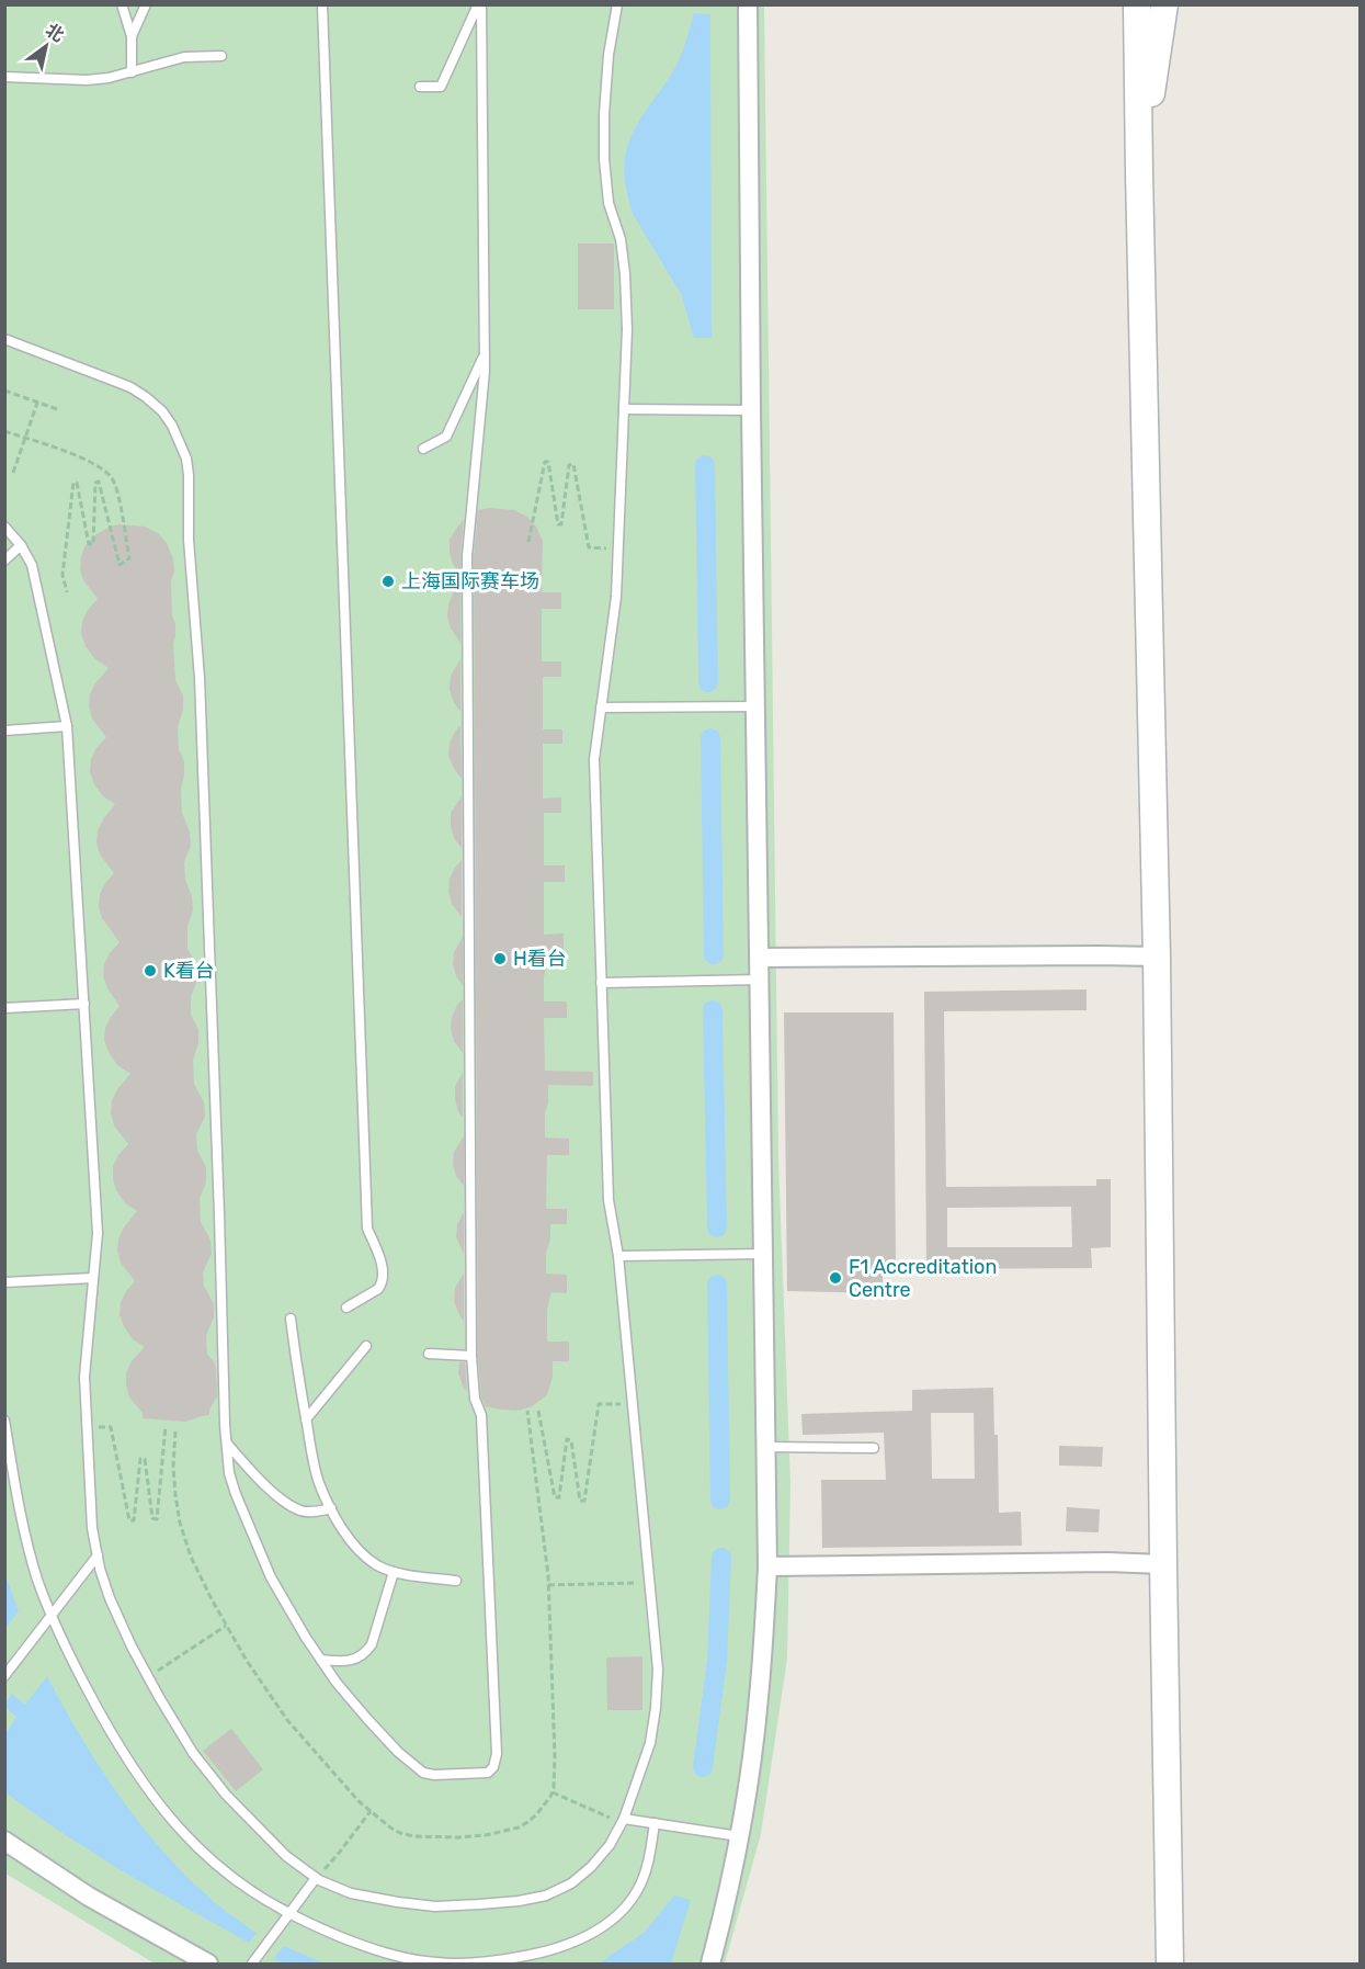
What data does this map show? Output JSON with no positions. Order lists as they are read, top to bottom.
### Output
{
  "places": [
    "上海国际赛车场",
    "H看台",
    "K看台",
    "F1 Accreditation Centre"
  ],
  "north": "top right"
}
